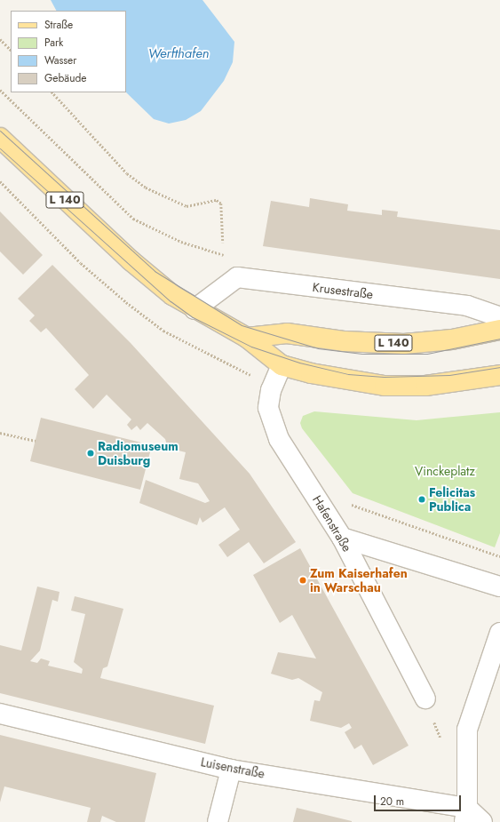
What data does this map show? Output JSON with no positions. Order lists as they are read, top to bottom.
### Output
{
  "streets": {
    "main road": ["L 140"],
    "street": ["Krusestraße", "Hafenstraße", "Luisenstraße"]
  },
  "crossings": [
    ["L 140", "Krusestraße"],
    ["L 140", "Hafenstraße"]
  ],
  "water": ["Werfthafen"],
  "parks": ["Vinckeplatz"],
  "places": ["Radiomuseum Duisburg", "Felicitas Publica", "Zum Kaiserhafen in Warschau"],
  "legend": [
    "Straße",
    "Park",
    "Wasser",
    "Gebäude"
  ],
  "scale_bar": "20 m"
}
